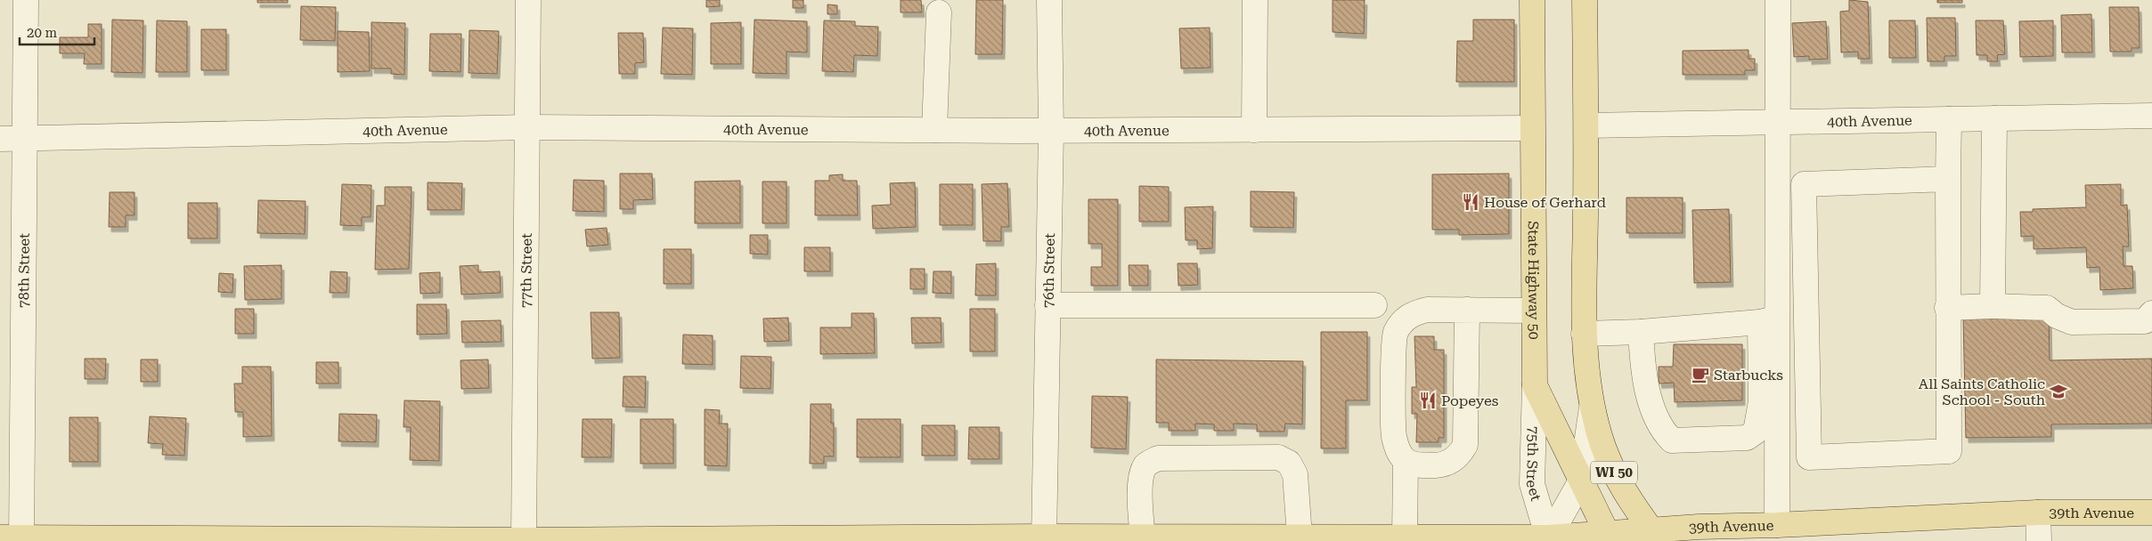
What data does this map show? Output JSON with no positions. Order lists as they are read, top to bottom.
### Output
{
  "streets": {
    "main road": ["State Highway 50", "WI 50", "39th Avenue"],
    "street": [
      "40th Avenue",
      "78th Street",
      "77th Street",
      "76th Street",
      "75th Street"
    ]
  },
  "crossings": [
    ["40th Avenue", "78th Street"],
    ["40th Avenue", "77th Street"],
    ["40th Avenue", "76th Street"],
    ["40th Avenue", "State Highway 50"],
    ["40th Avenue", "WI 50"],
    ["78th Street", "39th Avenue"],
    ["77th Street", "39th Avenue"],
    ["76th Street", "39th Avenue"],
    ["State Highway 50", "75th Street"],
    ["State Highway 50", "39th Avenue"],
    ["75th Street", "WI 50"],
    ["75th Street", "39th Avenue"],
    ["WI 50", "39th Avenue"]
  ],
  "places": {
    "restaurant": ["House of Gerhard", "Popeyes"],
    "cafe": ["Starbucks"],
    "school or university": ["All Saints Catholic School - South"]
  },
  "scale_bar": "20 m"
}
